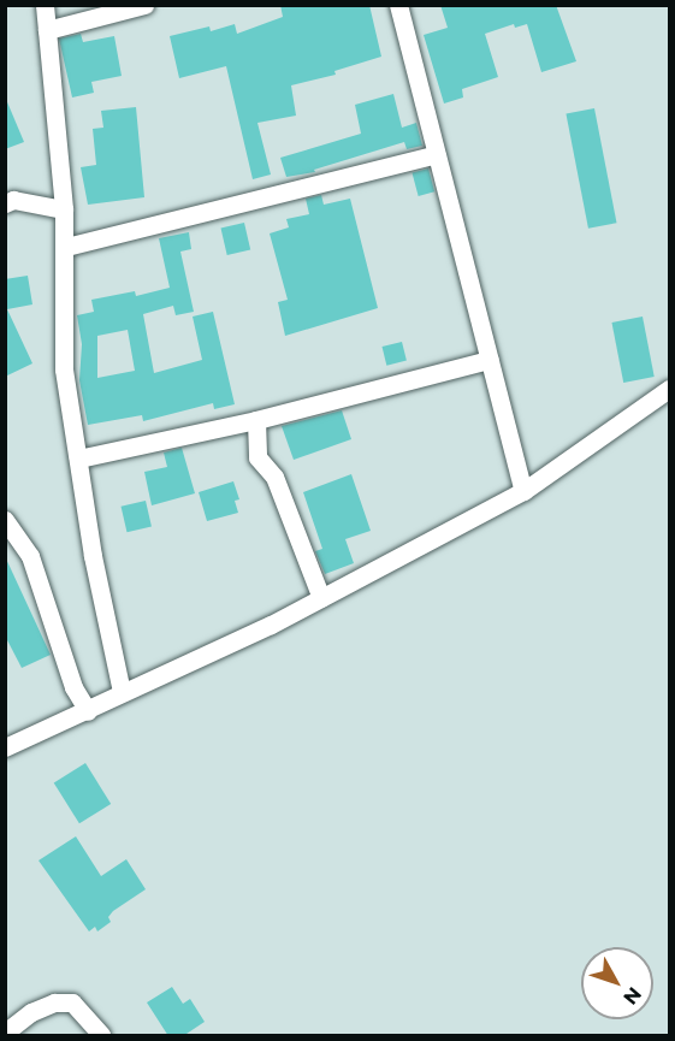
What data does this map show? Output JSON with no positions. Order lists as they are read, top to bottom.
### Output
{
  "north": "bottom right"
}
